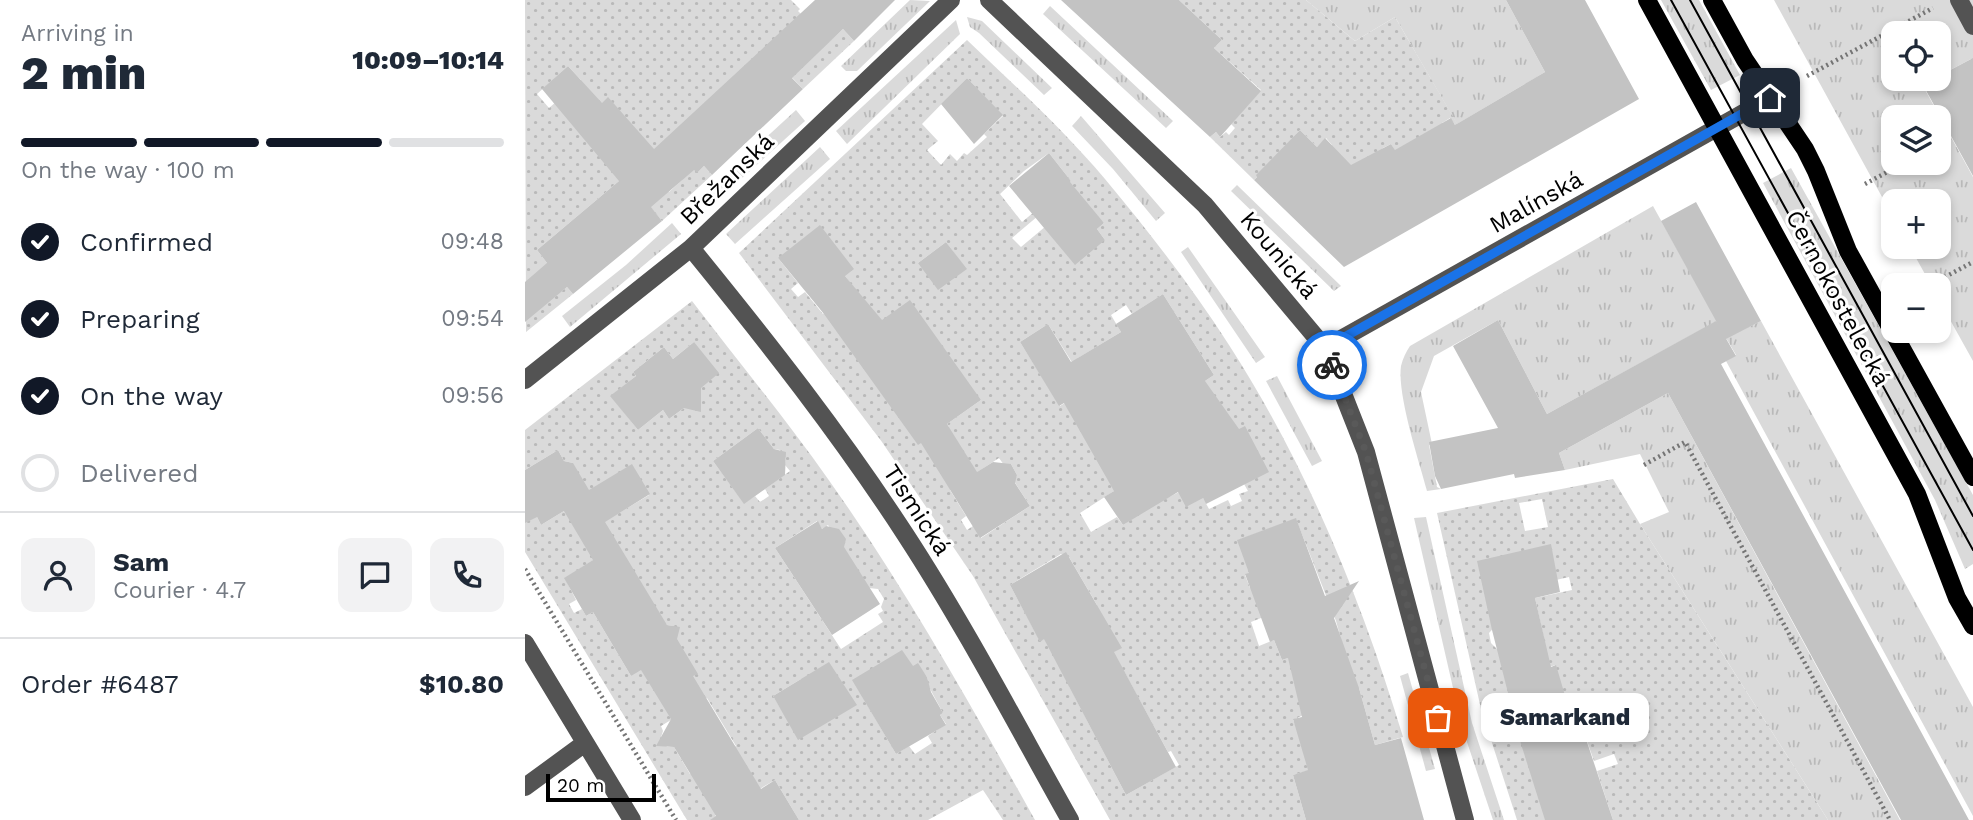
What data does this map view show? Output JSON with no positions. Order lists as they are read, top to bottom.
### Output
{
  "streets": {
    "main road": ["Černokostelecká"],
    "street": [
      "Břežanská",
      "Malínská",
      "Kounická",
      "Tismická"
    ]
  },
  "crossings": [
    ["Břežanská", "Tismická"],
    ["Malínská", "Kounická"],
    ["Malínská", "Černokostelecká"]
  ],
  "places": ["Samarkand"],
  "scale_bar": "20 m",
  "page": {
    "heading": ["2 min", "Arriving in", "10:09–10:14"],
    "panel": [
      "Sam",
      "Courier · 4.7",
      "Order #6487",
      "$10.80"
    ],
    "map_buttons": ["+", "−"],
    "bar": "On the way · 100 m",
    "list": [
      ["Confirmed", "09:48"],
      ["Preparing", "09:54"],
      ["On the way", "09:56"],
      "Delivered"
    ],
    "bubble": "Samarkand",
    "scale": "20 m"
  }
}
